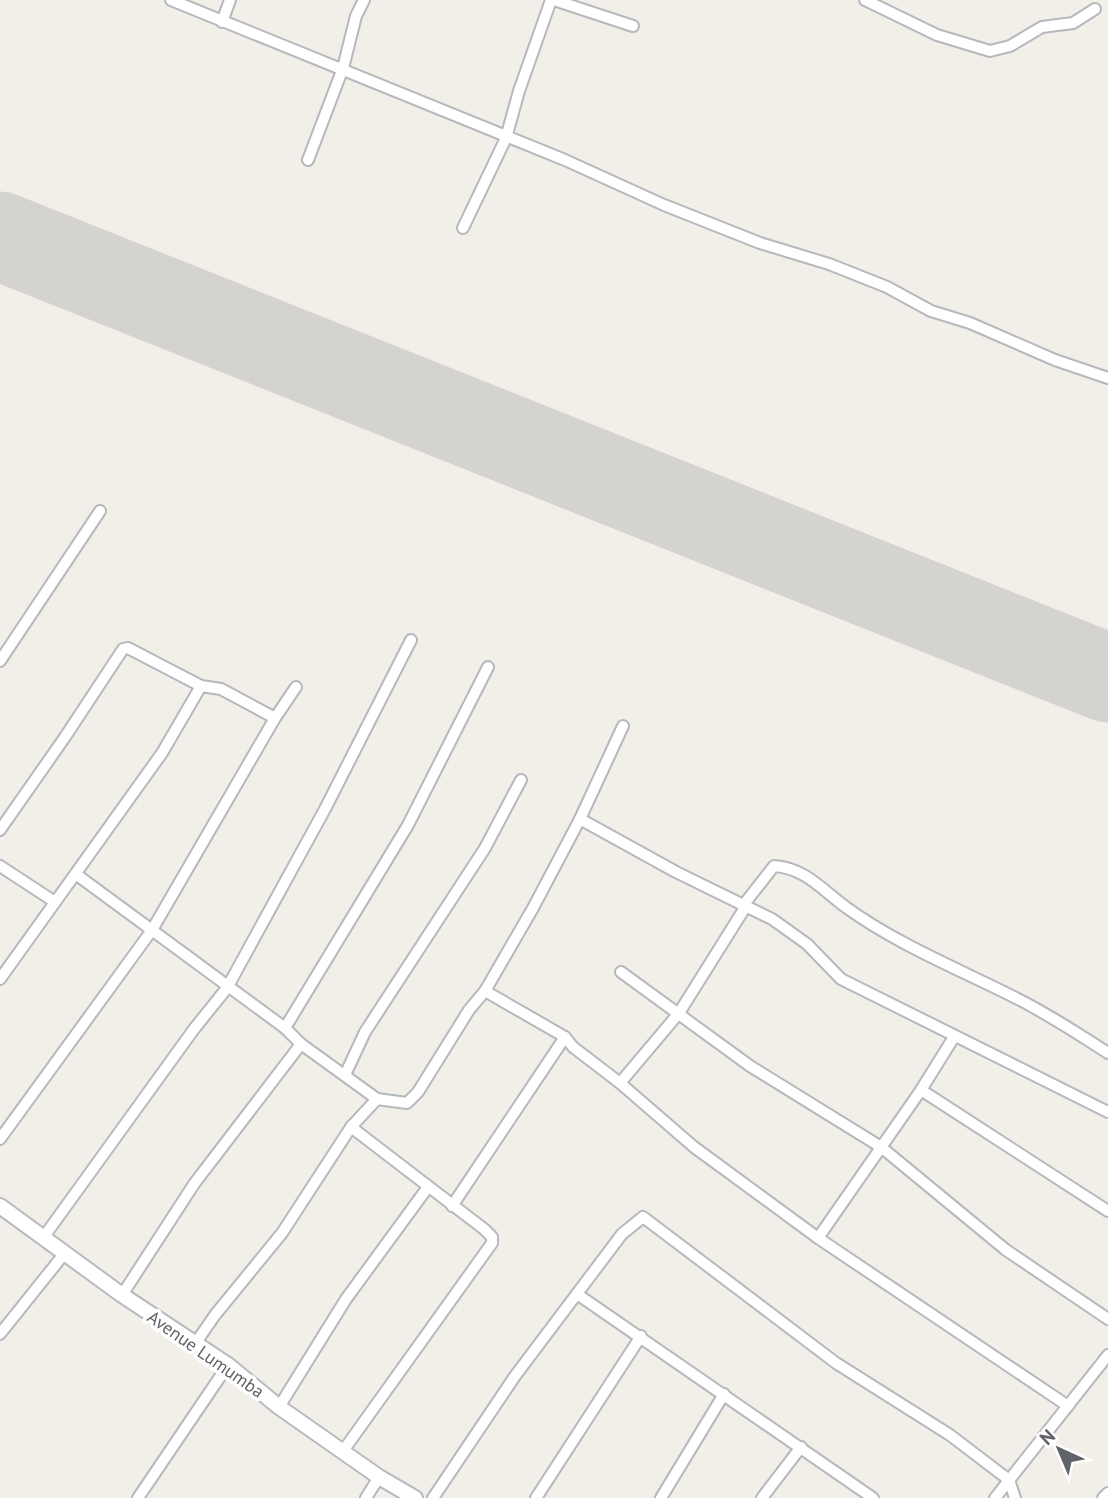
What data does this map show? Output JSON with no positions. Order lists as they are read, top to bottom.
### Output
{
  "streets": {
    "main road": ["Avenue Lumumba"]
  },
  "north": "top left"
}
